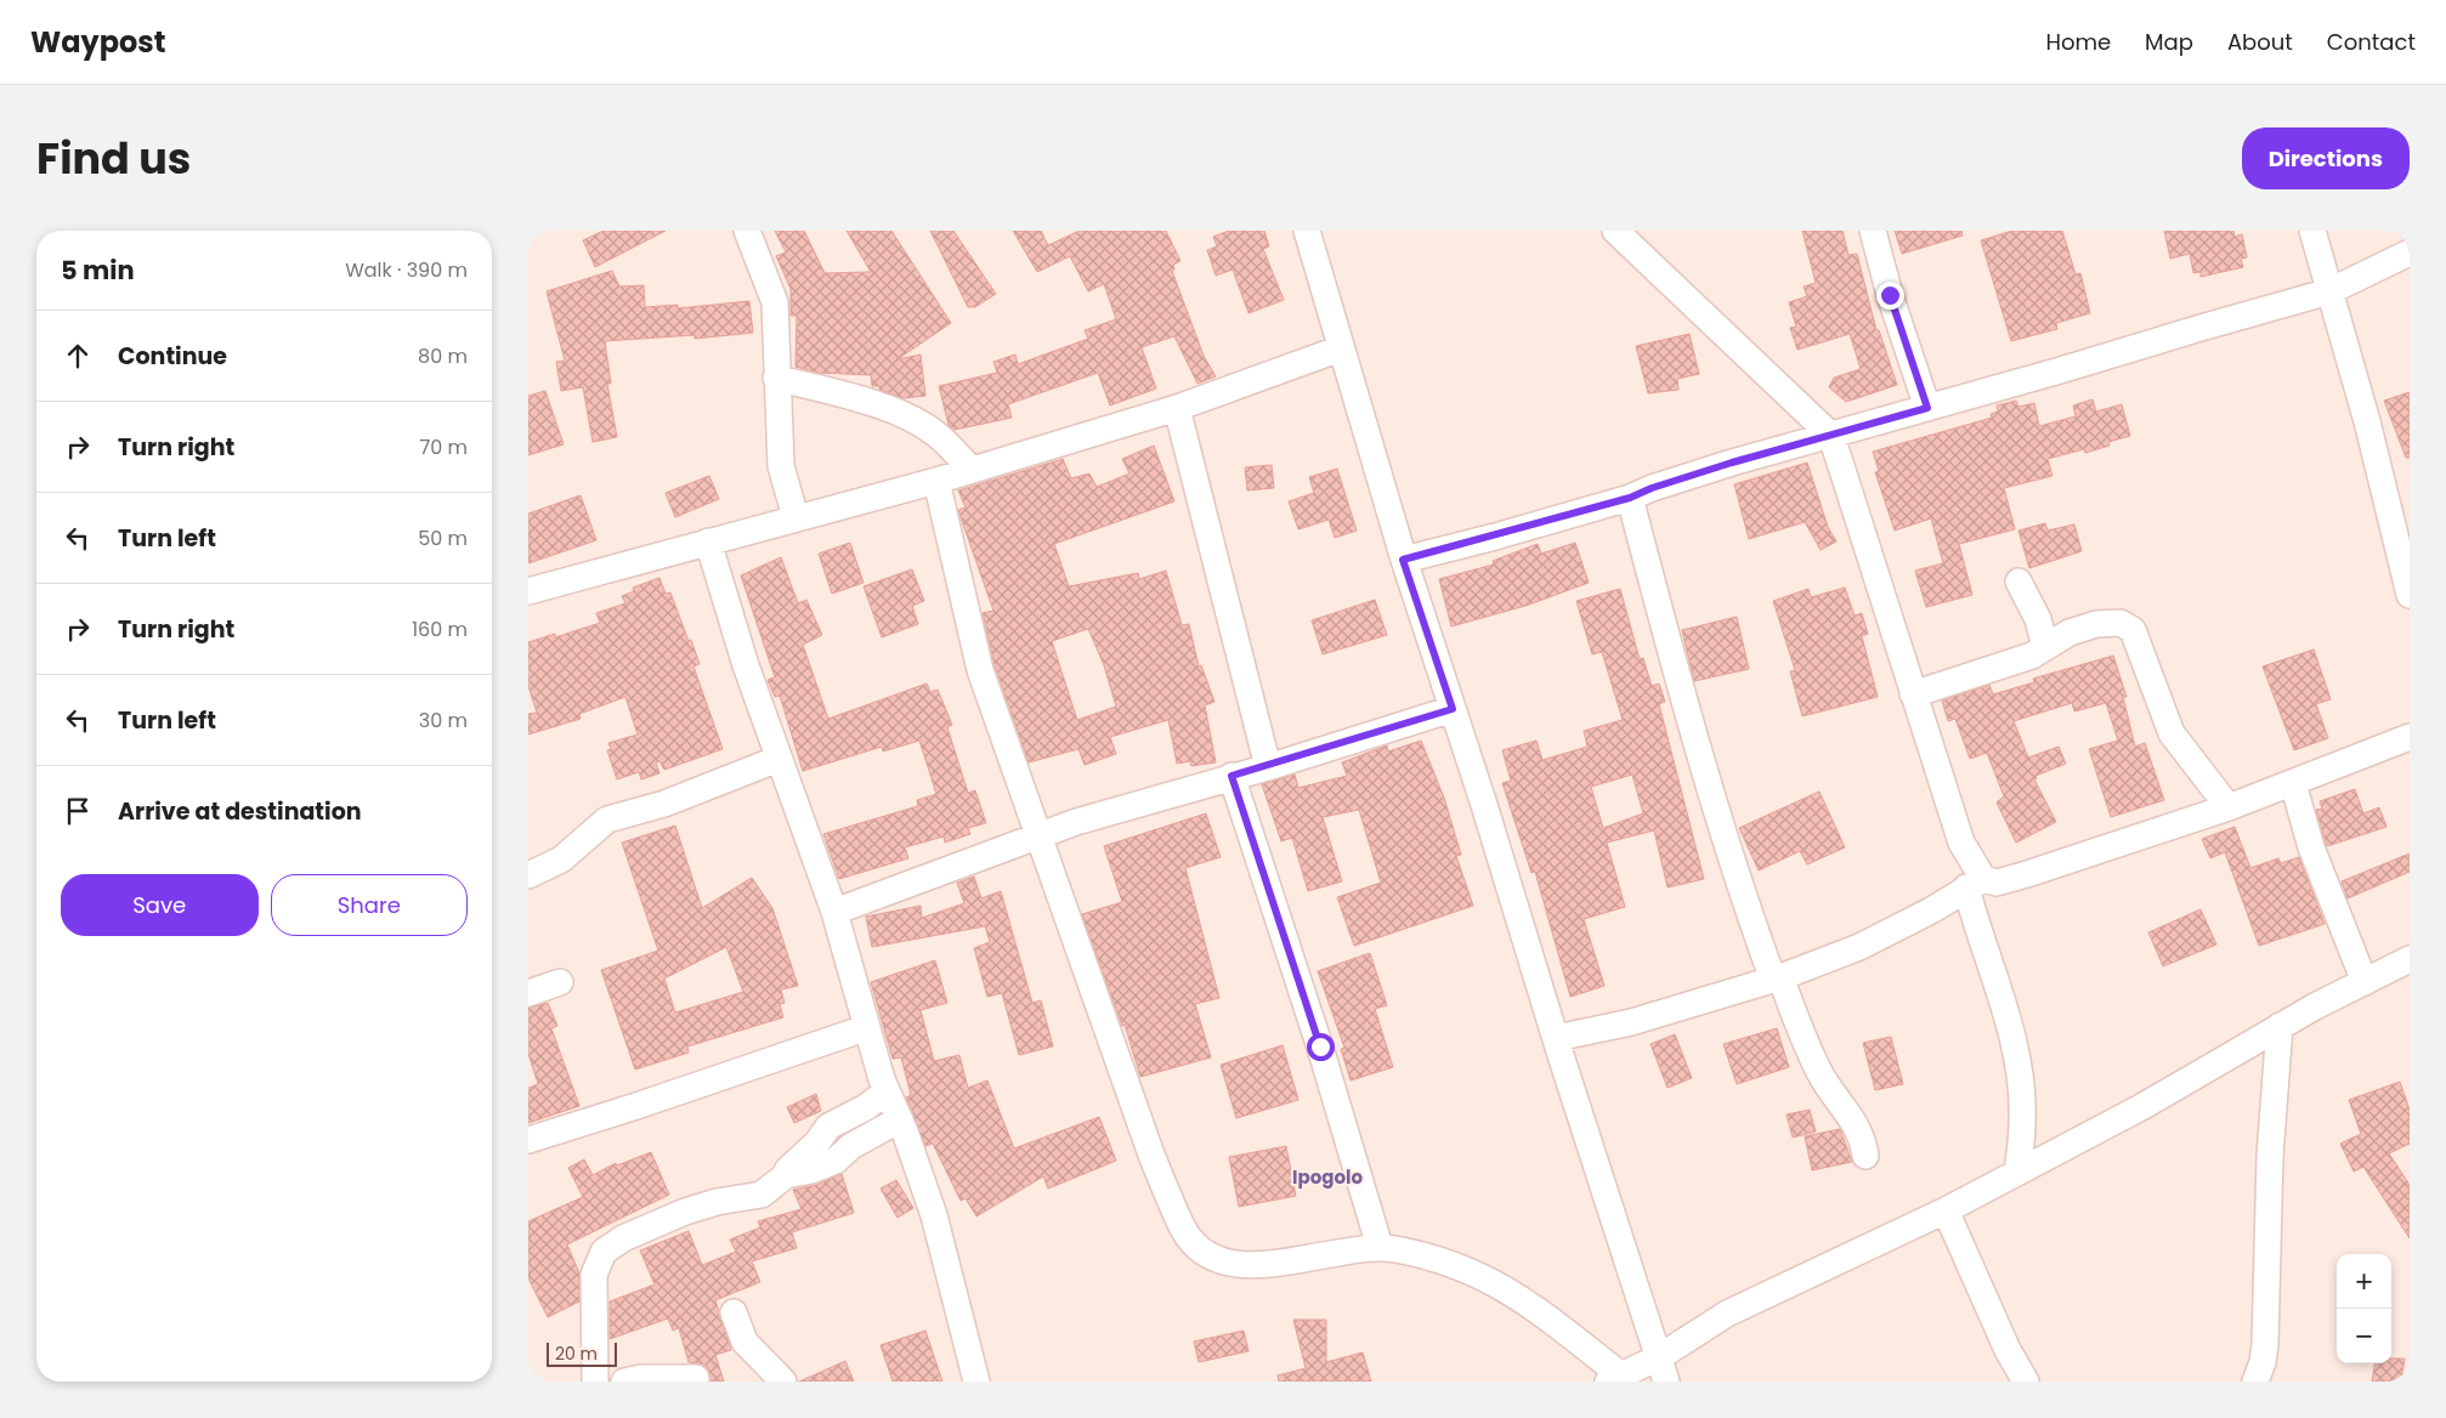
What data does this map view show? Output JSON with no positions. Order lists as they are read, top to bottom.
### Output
{
  "districts": ["Ipogolo"],
  "scale_bar": "20 m",
  "page": {
    "header": "Waypost",
    "nav": [
      "Home",
      "Map",
      "About",
      "Contact"
    ],
    "title": "Find us",
    "buttons": [
      "Directions",
      ["Save", "Share"]
    ],
    "heading": ["5 min", "Walk · 390 m"],
    "list": [
      ["Continue", "80 m"],
      ["Turn right", "70 m"],
      ["Turn left", "50 m"],
      ["Turn right", "160 m"],
      ["Turn left", "30 m"],
      "Arrive at destination"
    ],
    "map_buttons": ["+", "−"],
    "scale": "20 m"
  }
}
